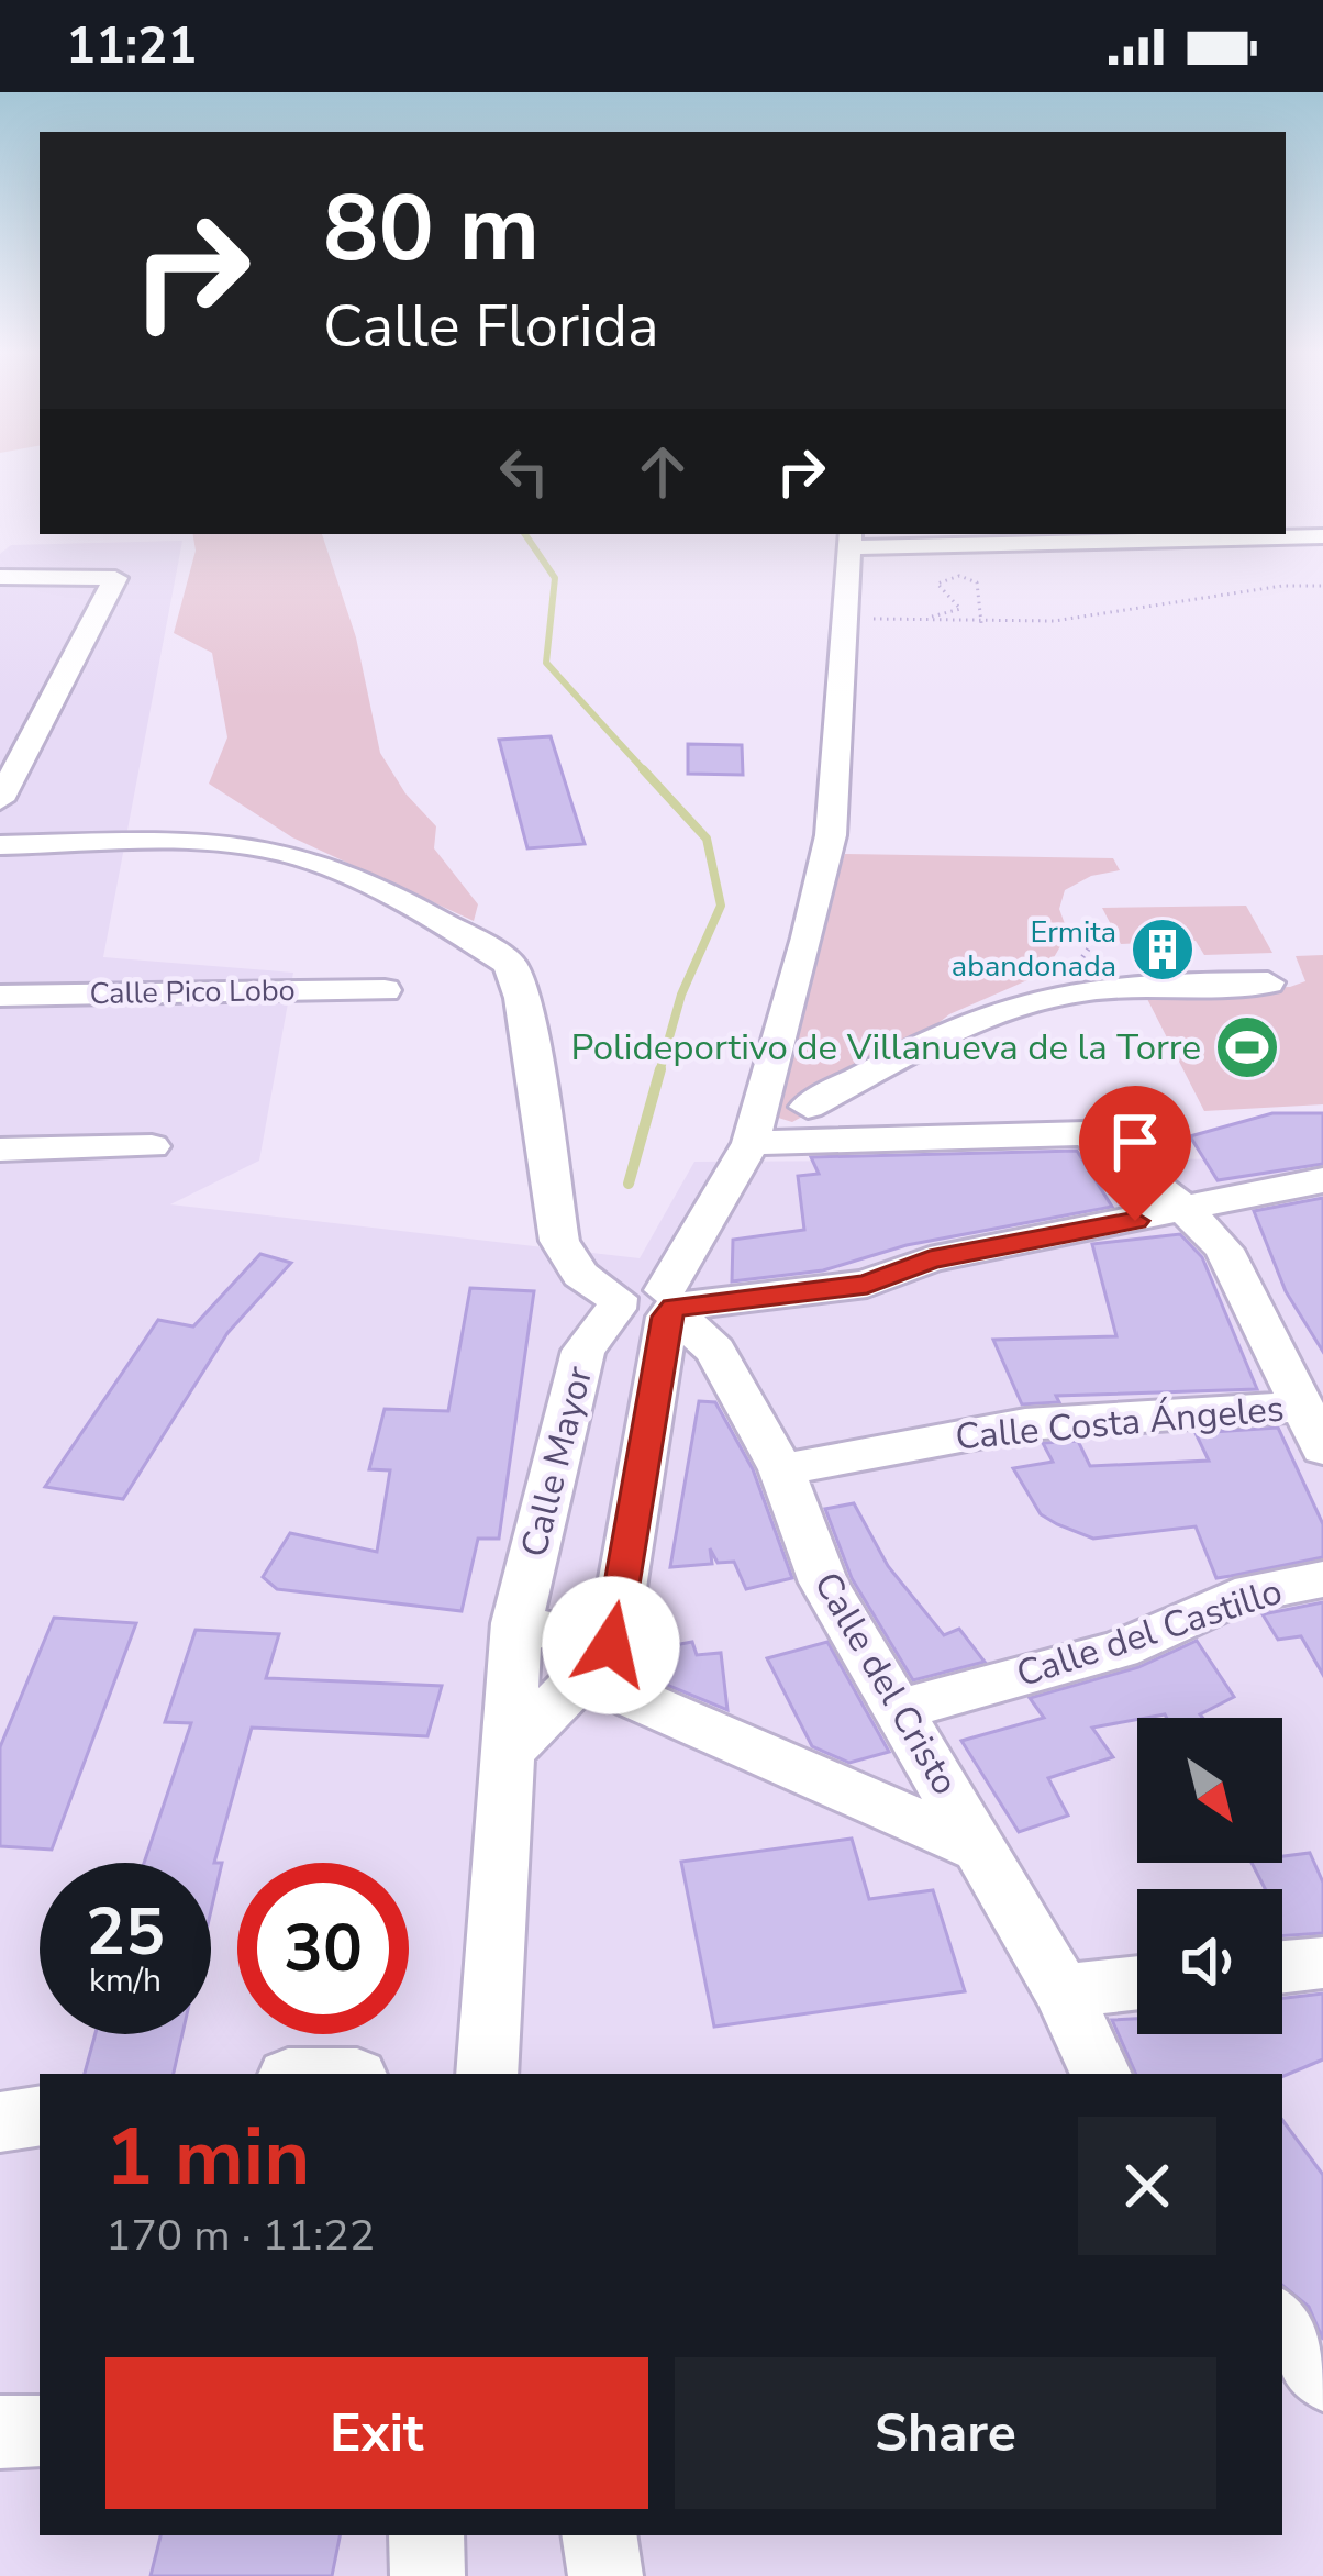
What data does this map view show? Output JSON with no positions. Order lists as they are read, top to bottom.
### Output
{
  "streets": {
    "street": [
      "Calle Pico Lobo",
      "Calle Costa Ángeles",
      "Calle Mayor",
      "Calle del Castillo",
      "Calle del Cristo"
    ]
  },
  "crossings": [
    ["Calle Costa Ángeles", "Calle del Cristo"],
    ["Calle del Castillo", "Calle del Cristo"]
  ],
  "places": {
    "building": ["Ermita abandonada"],
    "sports": ["Polideportivo de Villanueva de la Torre"]
  },
  "north": "bottom right",
  "page": {
    "status": "11:21",
    "turn": ["80 m", "Calle Florida"],
    "speed": "25 km/h",
    "limit": "30",
    "heading": ["1 min", "170 m · 11:22"],
    "buttons": ["Exit", "Share"]
  }
}
